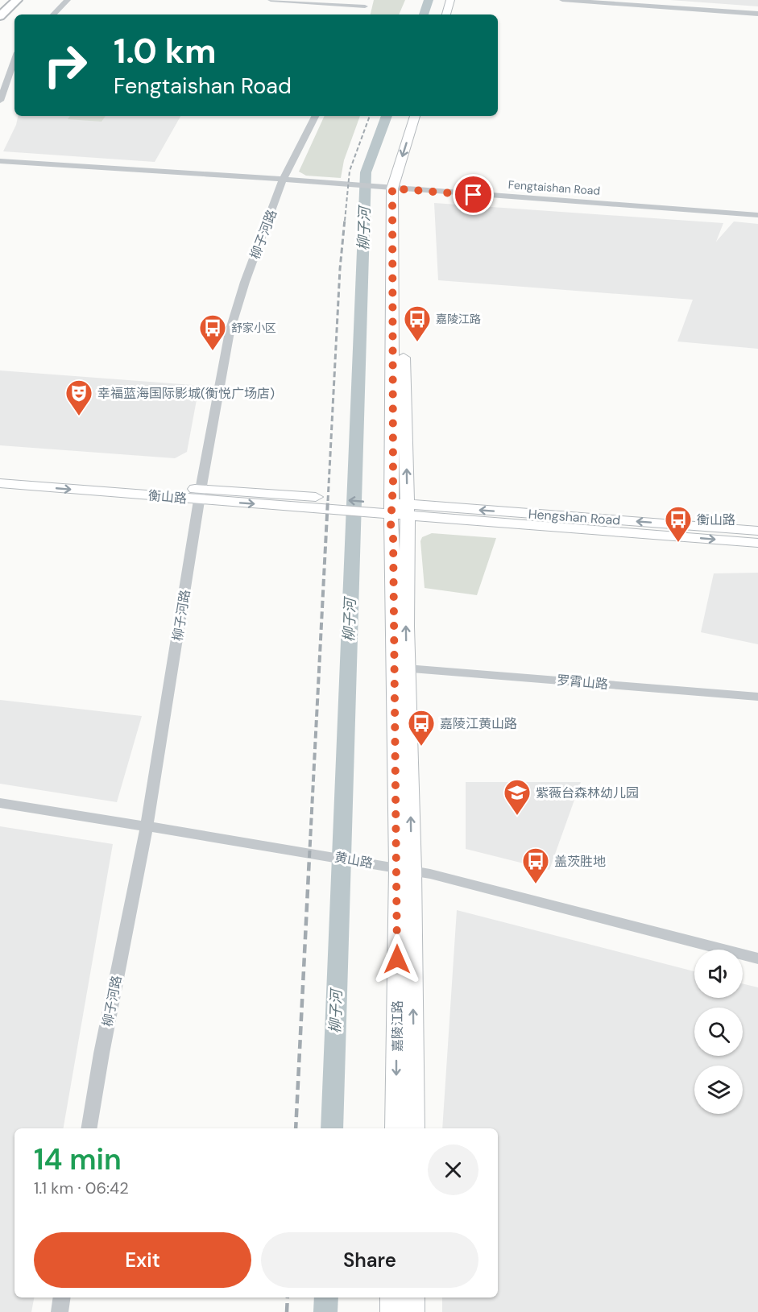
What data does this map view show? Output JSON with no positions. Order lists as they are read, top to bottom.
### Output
{
  "streets": {
    "main road": ["衡山路", "Hengshan Road", "嘉陵江路"],
    "street": [
      "Fengtaishan Road",
      "柳子河路",
      "罗霄山路",
      "黄山路"
    ]
  },
  "crossings": [
    ["Fengtaishan Road", "柳子河路"],
    ["Fengtaishan Road", "嘉陵江路"],
    ["柳子河路", "衡山路"],
    ["柳子河路", "黄山路"],
    ["衡山路", "Hengshan Road"],
    ["衡山路", "嘉陵江路"],
    ["Hengshan Road", "嘉陵江路"],
    ["罗霄山路", "嘉陵江路"],
    ["黄山路", "嘉陵江路"]
  ],
  "water": ["柳子河"],
  "places": {
    "bus stop": [
      "嘉陵江路",
      "舒家小区",
      "衡山路",
      "嘉陵江黄山路",
      "盖茨胜地"
    ],
    "theatre": ["幸福蓝海国际影城(衡悦广场店)"],
    "school or university": ["紫薇台森林幼儿园"]
  },
  "page": {
    "turn": ["1.0 km", "Fengtaishan Road"],
    "heading": ["14 min", "1.1 km · 06:42"],
    "buttons": ["Exit", "Share"]
  }
}
